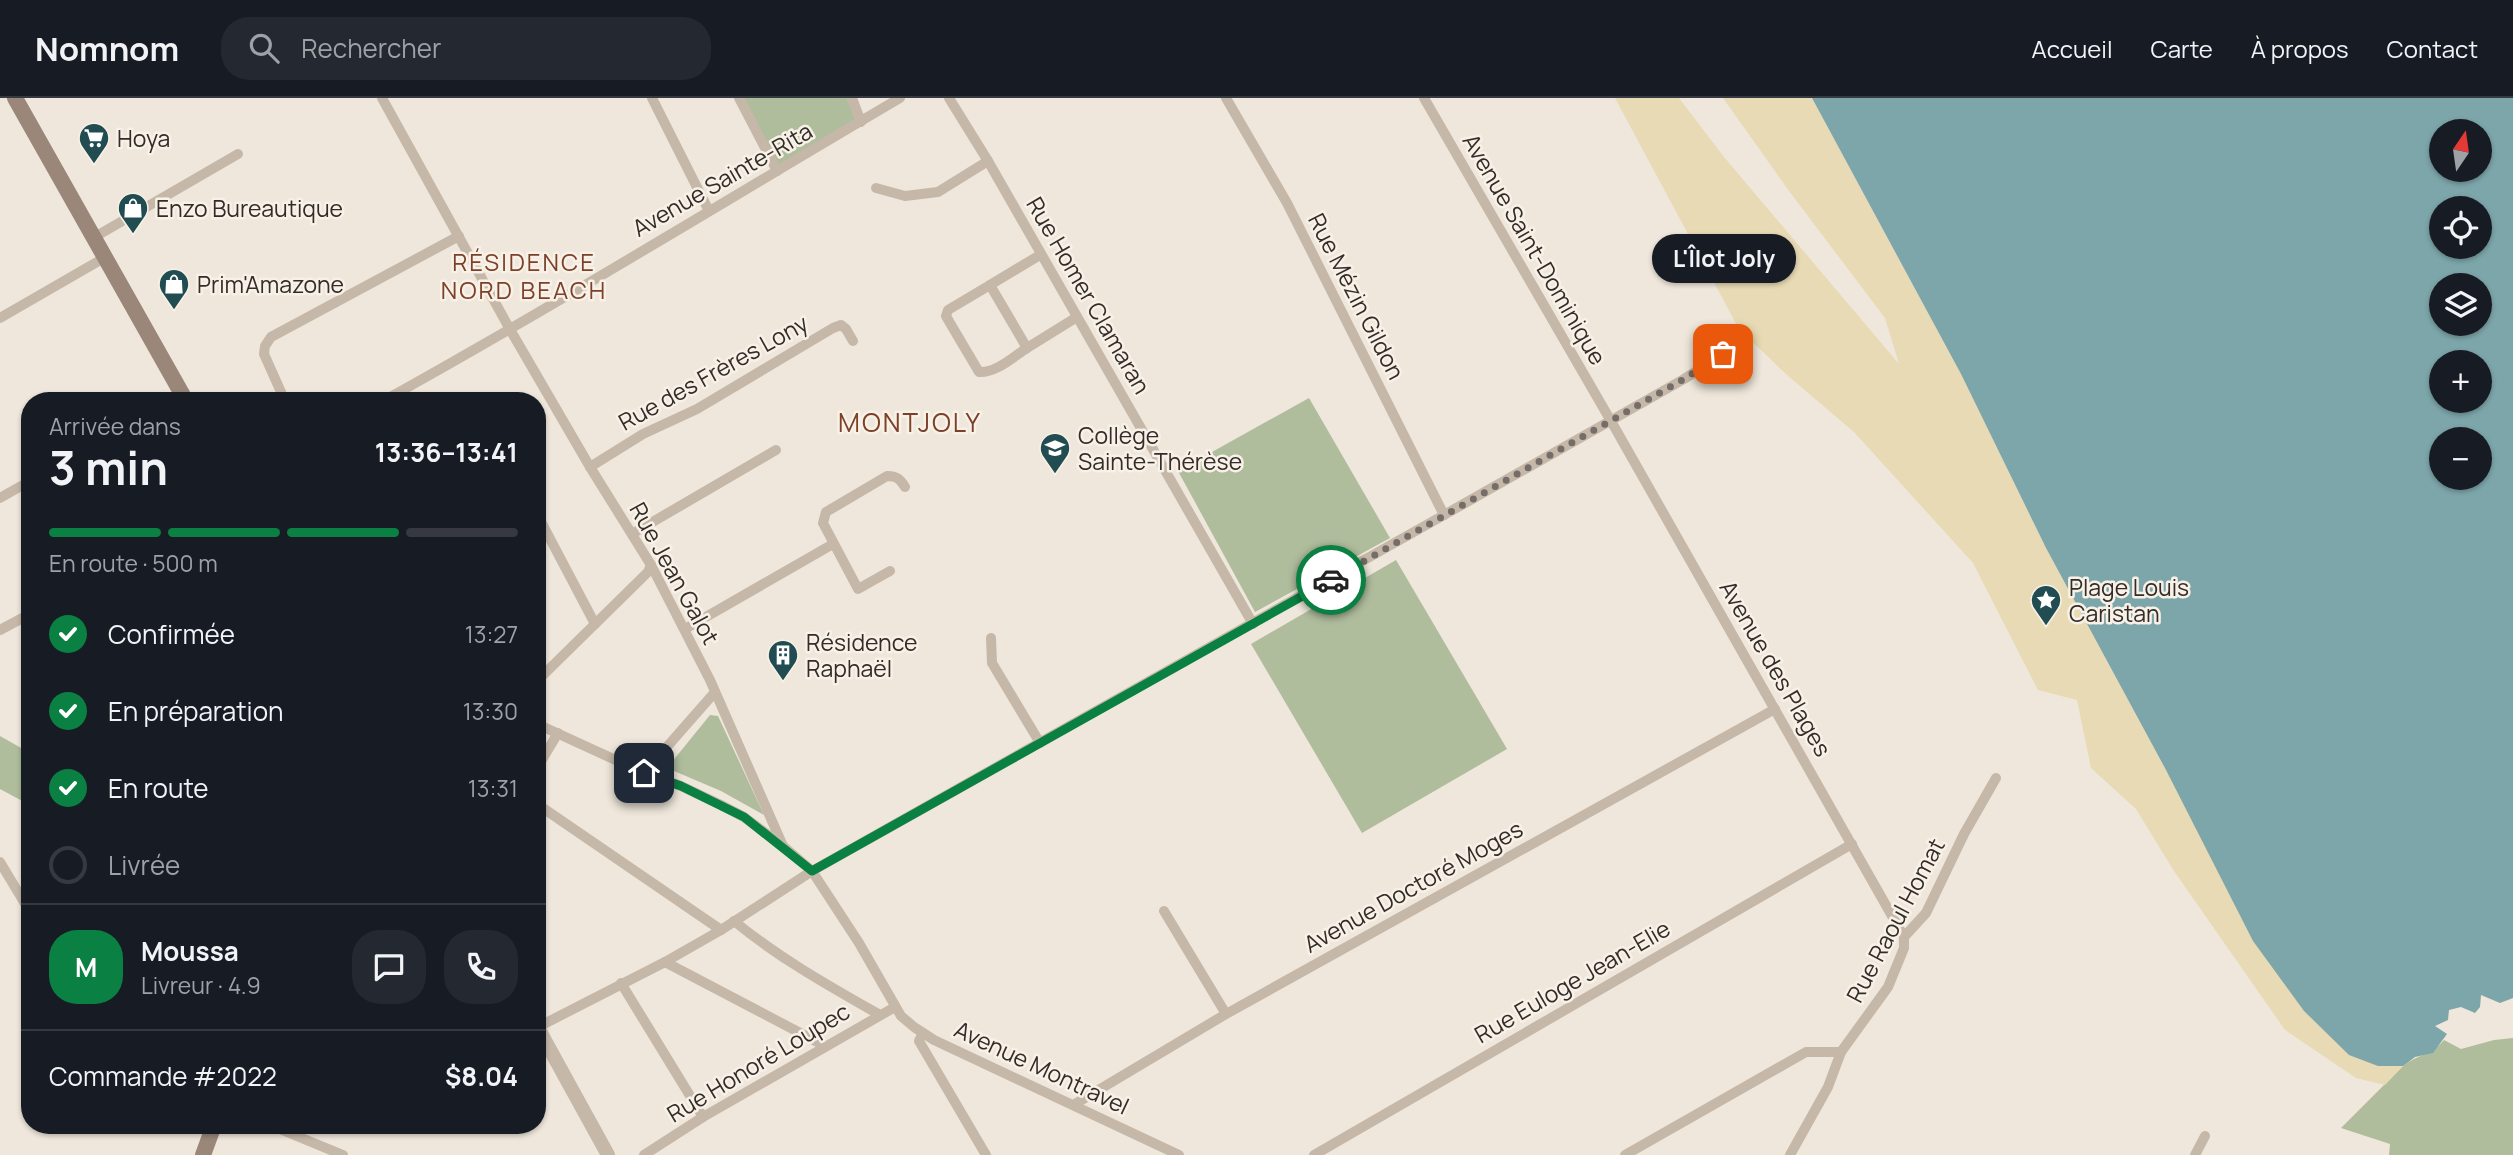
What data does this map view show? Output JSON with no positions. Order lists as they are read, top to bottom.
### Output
{
  "streets": {
    "street": [
      "Avenue Sainte-Rita",
      "Avenue Saint-Dominique",
      "Rue Homer Clamaran",
      "Rue Mézin Gildon",
      "Rue des Frères Lony",
      "Rue Jean Galot",
      "Avenue des Plages",
      "Avenue Doctoré Moges",
      "Rue Raoul Homat",
      "Rue Euloge Jean-Elie",
      "Rue Honoré Loupec",
      "Avenue Montravel"
    ]
  },
  "crossings": [
    ["Avenue Sainte-Rita", "Rue Jean Galot"],
    ["Avenue Saint-Dominique", "Avenue des Plages"],
    ["Rue des Frères Lony", "Rue Jean Galot"],
    ["Rue Jean Galot", "Avenue Montravel"],
    ["Avenue des Plages", "Avenue Doctoré Moges"],
    ["Avenue des Plages", "Rue Raoul Homat"],
    ["Avenue des Plages", "Rue Euloge Jean-Elie"],
    ["Avenue Doctoré Moges", "Avenue Montravel"],
    ["Rue Honoré Loupec", "Avenue Montravel"]
  ],
  "districts": ["RÉSIDENCE NORD BEACH", "MONTJOLY"],
  "places": {
    "supermarket": ["Hoya"],
    "shop": ["Enzo Bureautique", "Prim'Amazone"],
    "other": ["L'Îlot Joly"],
    "school or university": ["Collège Sainte-Thérèse"],
    "place": ["Plage Louis Caristan"],
    "building": ["Résidence Raphaël"]
  },
  "north": "top",
  "page": {
    "header": "Nomnom",
    "search": "Rechercher",
    "nav": [
      "Accueil",
      "Carte",
      "À propos",
      "Contact"
    ],
    "map_buttons": ["+", "−"],
    "bubble": "L'Îlot Joly",
    "heading": ["3 min", "Arrivée dans", "13:36–13:41"],
    "panel": [
      "Moussa",
      "Livreur · 4.9",
      "Commande #2022",
      "$8.04"
    ],
    "bar": "En route · 500 m",
    "list": [
      ["Confirmée", "13:27"],
      ["En préparation", "13:30"],
      ["En route", "13:31"],
      "Livrée"
    ],
    "round": "M"
  }
}
